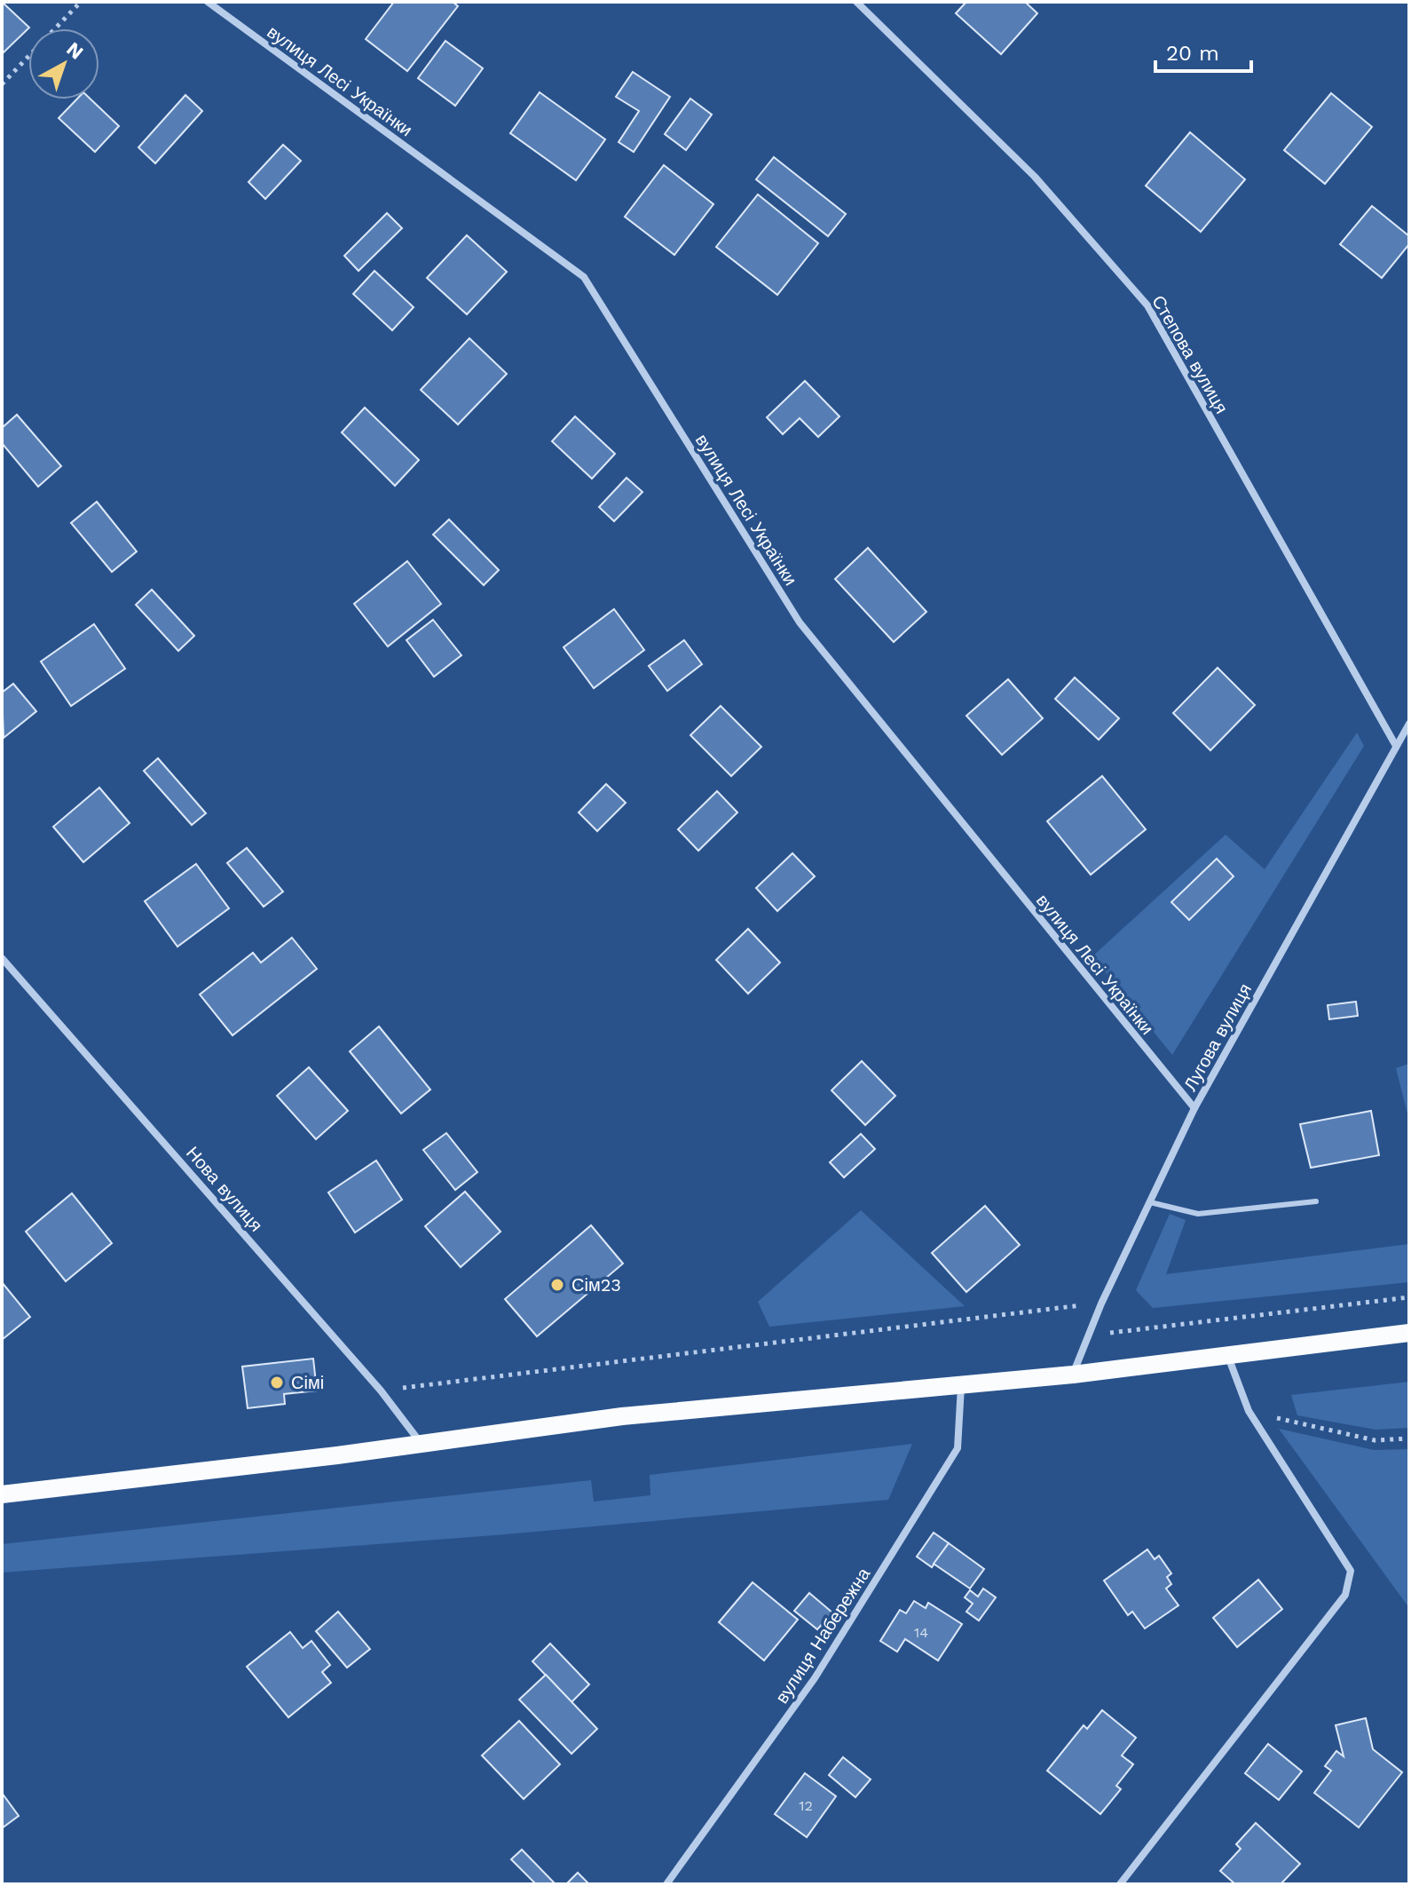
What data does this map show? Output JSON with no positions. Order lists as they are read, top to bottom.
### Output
{
  "streets": {
    "street": [
      "вулиця Лесі Українки",
      "Степова вулиця",
      "Лугова вулиця",
      "Нова вулиця",
      "вулиця Набережна"
    ]
  },
  "crossings": [
    ["вулиця Лесі Українки", "Лугова вулиця"],
    ["Степова вулиця", "Лугова вулиця"]
  ],
  "places": ["Сім23", "Сімі"],
  "house_numbers": ["14", "12"],
  "scale_bar": "20 m",
  "north": "top right"
}
